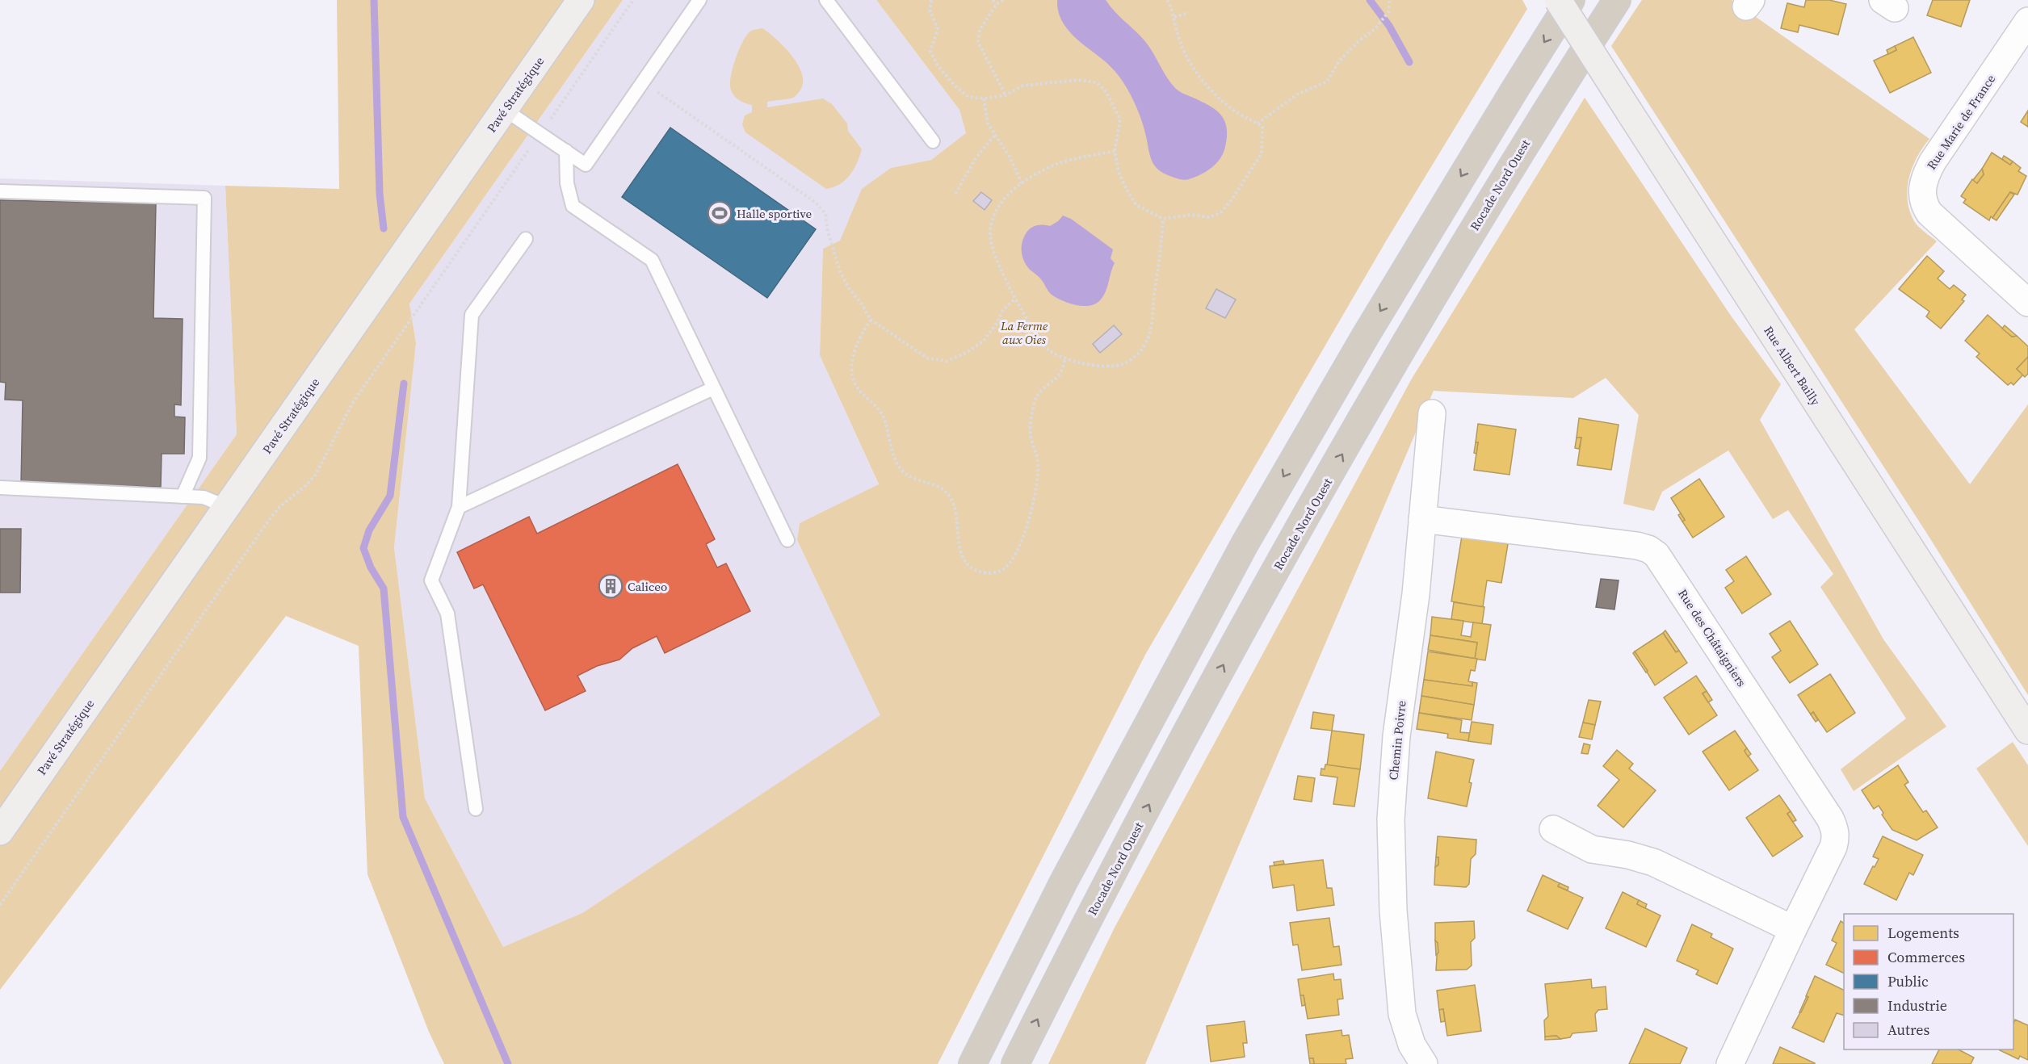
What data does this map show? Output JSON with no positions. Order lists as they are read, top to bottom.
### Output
{
  "streets": {
    "highway": ["Rocade Nord Ouest"],
    "main road": ["Pavé Stratégique", "Rue Albert Bailly"],
    "street": ["Rue Marie de France", "Rue des Châtaigniers", "Chemin Poivre"]
  },
  "crossings": [
    ["Rue des Châtaigniers", "Chemin Poivre"]
  ],
  "parks": ["La Ferme aux Oies"],
  "places": {
    "sports": ["Halle sportive"],
    "building": ["Caliceo"]
  },
  "legend": [
    "Logements",
    "Commerces",
    "Public",
    "Industrie",
    "Autres"
  ]
}
